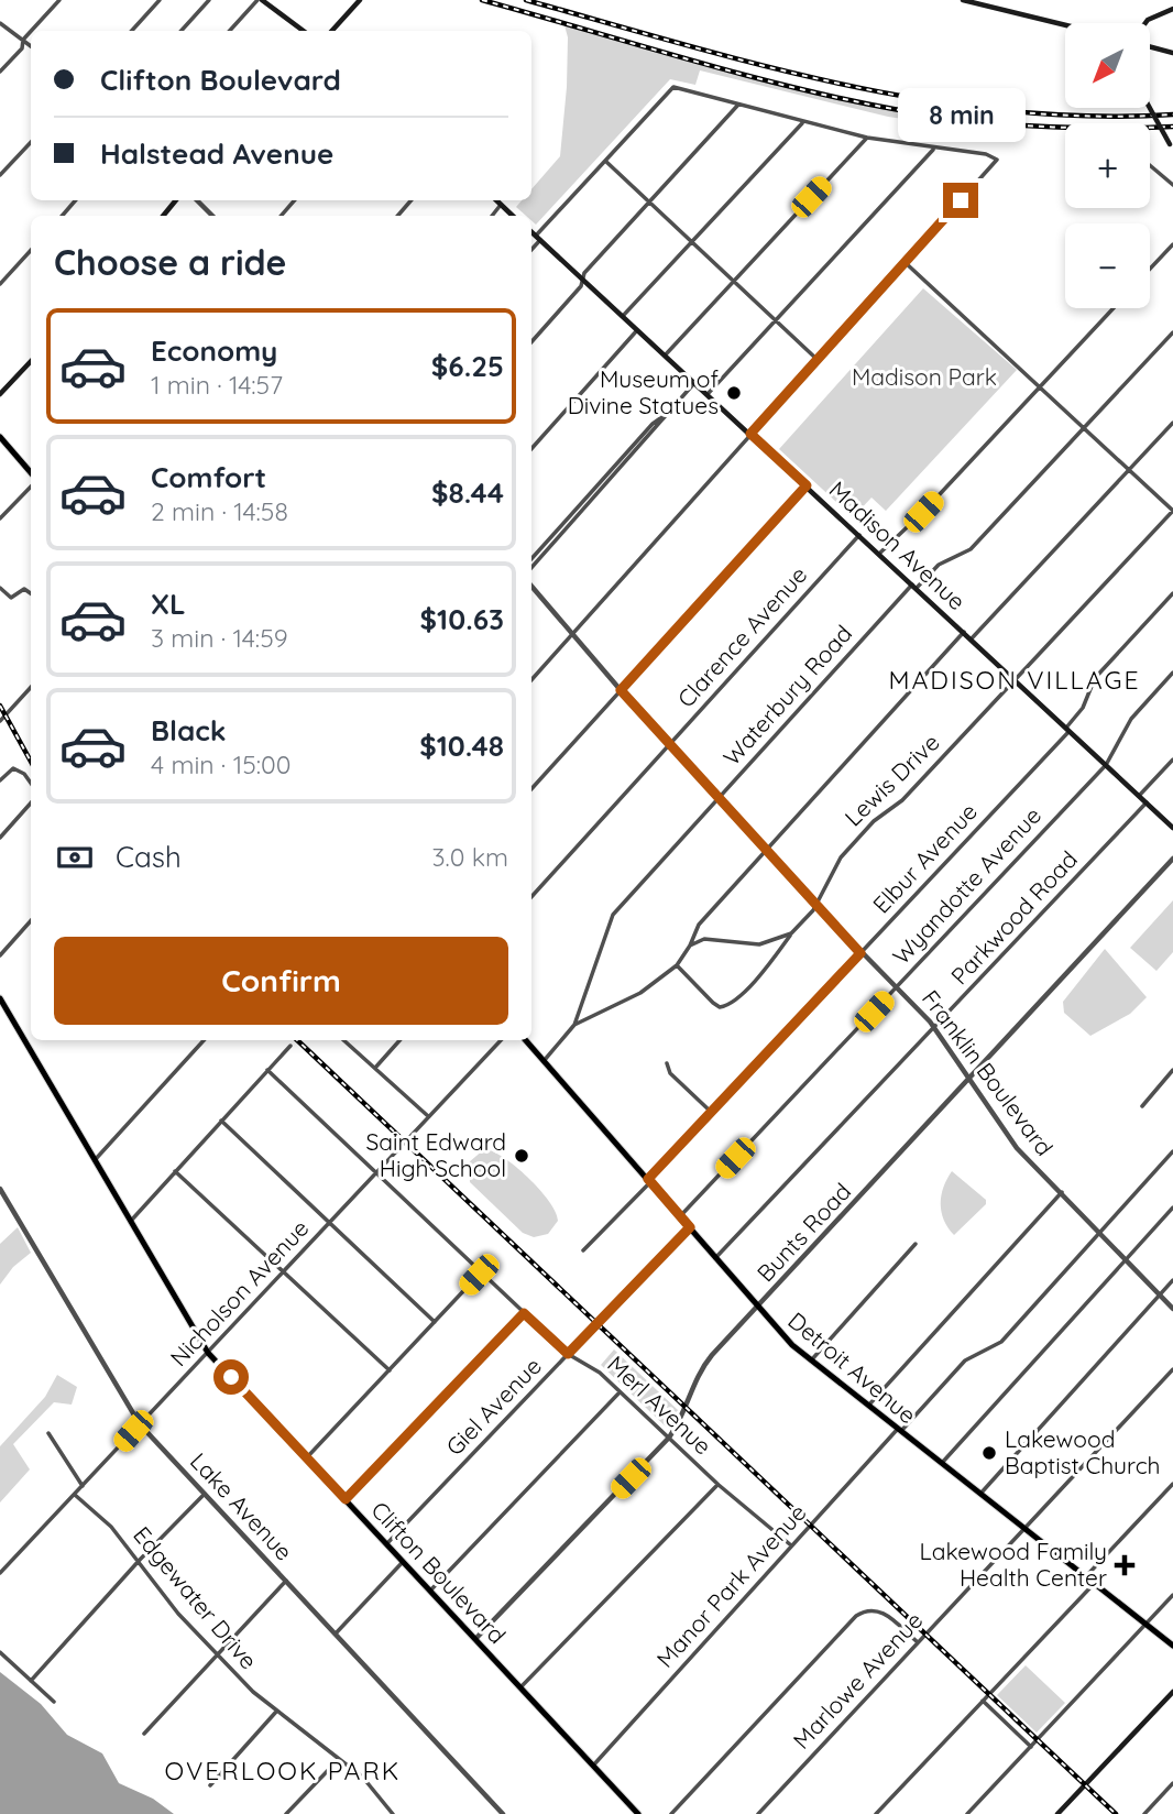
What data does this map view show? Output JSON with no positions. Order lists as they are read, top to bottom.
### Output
{
  "streets": {
    "main road": ["Madison Avenue", "Detroit Avenue", "Clifton Boulevard"],
    "street": [
      "Clarence Avenue",
      "Waterbury Road",
      "Lewis Drive",
      "Elbur Avenue",
      "Wyandotte Avenue",
      "Parkwood Road",
      "Franklin Boulevard",
      "Bunts Road",
      "Nicholson Avenue",
      "Merl Avenue",
      "Giel Avenue",
      "Lake Avenue",
      "Manor Park Avenue",
      "Edgewater Drive",
      "Marlowe Avenue"
    ]
  },
  "crossings": [
    ["Madison Avenue", "Clarence Avenue"],
    ["Madison Avenue", "Waterbury Road"],
    ["Madison Avenue", "Lewis Drive"],
    ["Madison Avenue", "Elbur Avenue"],
    ["Madison Avenue", "Wyandotte Avenue"],
    ["Madison Avenue", "Parkwood Road"],
    ["Clarence Avenue", "Franklin Boulevard"],
    ["Waterbury Road", "Franklin Boulevard"],
    ["Waterbury Road", "Detroit Avenue"],
    ["Lewis Drive", "Franklin Boulevard"],
    ["Elbur Avenue", "Franklin Boulevard"],
    ["Elbur Avenue", "Detroit Avenue"],
    ["Wyandotte Avenue", "Franklin Boulevard"],
    ["Wyandotte Avenue", "Detroit Avenue"],
    ["Parkwood Road", "Franklin Boulevard"],
    ["Parkwood Road", "Detroit Avenue"],
    ["Franklin Boulevard", "Bunts Road"],
    ["Franklin Boulevard", "Manor Park Avenue"],
    ["Bunts Road", "Detroit Avenue"],
    ["Bunts Road", "Merl Avenue"],
    ["Bunts Road", "Clifton Boulevard"],
    ["Nicholson Avenue", "Merl Avenue"],
    ["Nicholson Avenue", "Lake Avenue"],
    ["Nicholson Avenue", "Clifton Boulevard"],
    ["Nicholson Avenue", "Edgewater Drive"],
    ["Detroit Avenue", "Giel Avenue"],
    ["Detroit Avenue", "Manor Park Avenue"],
    ["Detroit Avenue", "Marlowe Avenue"],
    ["Merl Avenue", "Giel Avenue"],
    ["Merl Avenue", "Manor Park Avenue"],
    ["Giel Avenue", "Clifton Boulevard"],
    ["Clifton Boulevard", "Manor Park Avenue"]
  ],
  "districts": ["MADISON VILLAGE", "OVERLOOK PARK"],
  "parks": ["Madison Park"],
  "places": {
    "other": ["Museum of Divine Statues", "Saint Edward High School", "Lakewood Baptist Church"],
    "health": ["Lakewood Family Health Center"]
  },
  "north": "bottom left",
  "page": {
    "map_buttons": ["+", "−"],
    "banner": ["Clifton Boulevard", "Halstead Avenue"],
    "bubble": "8 min",
    "heading": "Choose a ride",
    "list": [
      {
        "name": "Economy",
        "note": "1 min · 14:57",
        "value": "$6.25"
      },
      {
        "name": "Comfort",
        "note": "2 min · 14:58",
        "value": "$8.44"
      },
      {
        "name": "XL",
        "note": "3 min · 14:59",
        "value": "$10.63"
      },
      {
        "name": "Black",
        "note": "4 min · 15:00",
        "value": "$10.48"
      }
    ],
    "pay": ["Cash", "3.0 km"],
    "buttons": "Confirm"
  }
}
